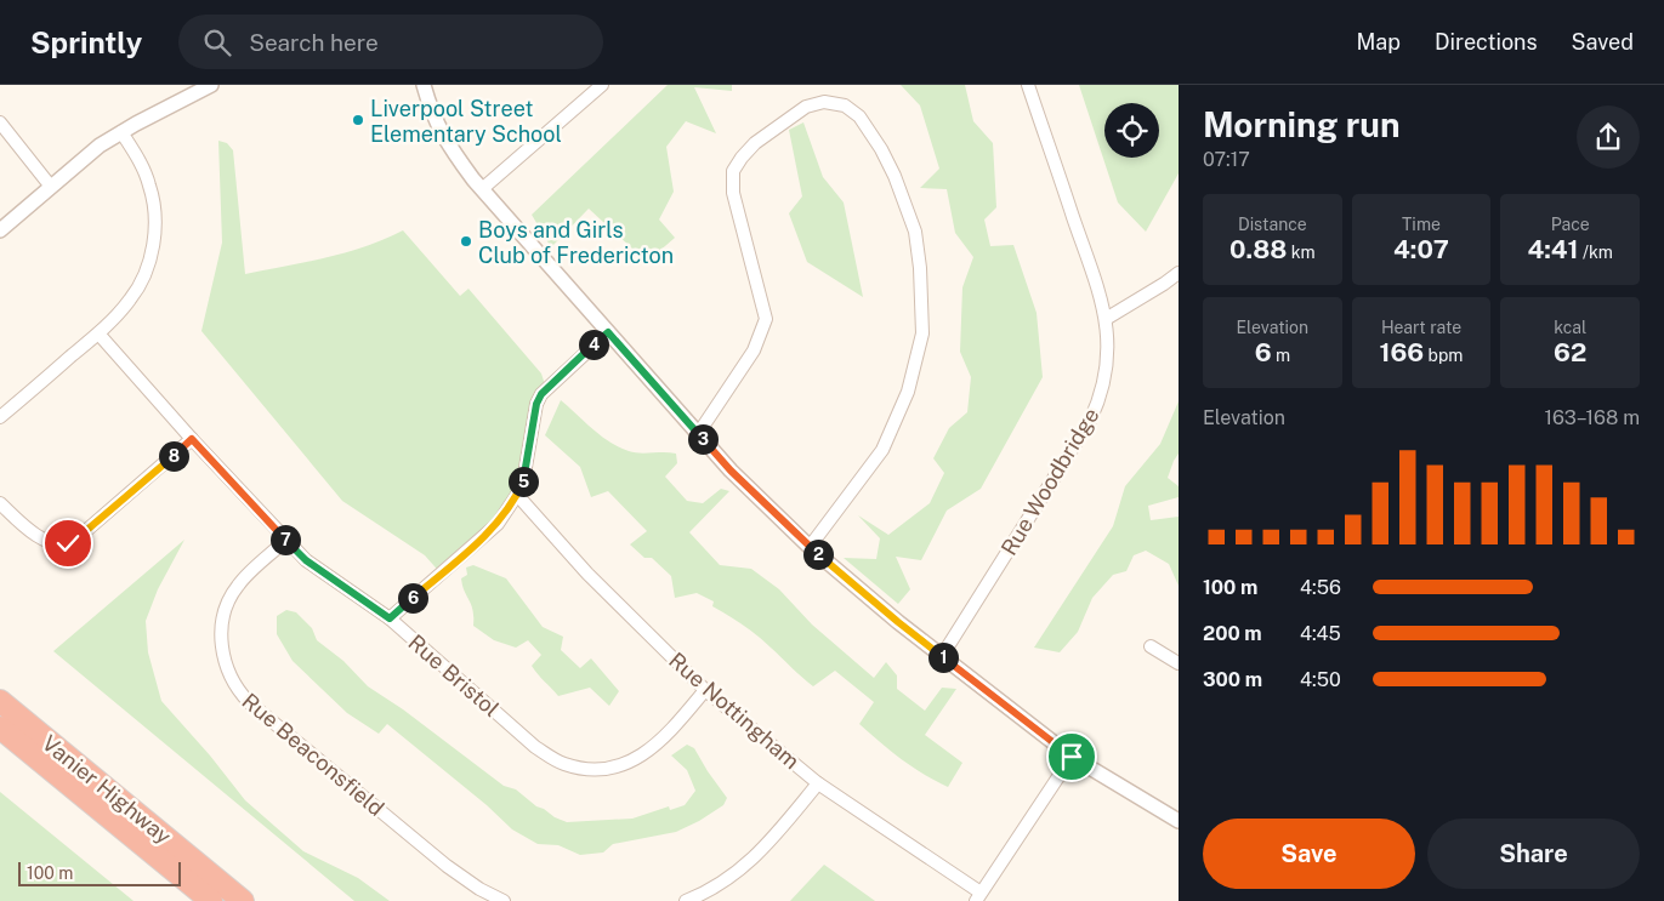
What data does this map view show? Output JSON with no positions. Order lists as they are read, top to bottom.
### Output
{
  "streets": {
    "highway": ["Vanier Highway"],
    "street": [
      "Rue Woodbridge",
      "Rue Bristol",
      "Rue Nottingham",
      "Rue Beaconsfield"
    ]
  },
  "crossings": [
    ["Rue Bristol", "Rue Nottingham"],
    ["Rue Bristol", "Rue Beaconsfield"]
  ],
  "places": ["Liverpool Street Elementary School", "Boys and Girls Club of Fredericton"],
  "scale_bar": "100 m",
  "page": {
    "header": "Sprintly",
    "search": "Search here",
    "nav": ["Map", "Directions", "Saved"],
    "heading": ["Morning run", "07:17"],
    "stats": [
      ["Distance", "0.88 km"],
      ["Time", "4:07"],
      ["Pace", "4:41 /km"],
      ["Elevation", "6 m"],
      ["Heart rate", "166 bpm"],
      ["kcal", "62"]
    ],
    "pins": [
      "4",
      "3",
      "8",
      "5",
      "7",
      "2",
      "6",
      "1"
    ],
    "chart": ["Elevation", "163–168 m"],
    "list": [
      {
        "name": "100 m",
        "note": "4:56"
      },
      {
        "name": "200 m",
        "note": "4:45"
      },
      {
        "name": "300 m",
        "note": "4:50"
      }
    ],
    "buttons": ["Save", "Share"],
    "scale": "100 m"
  }
}
